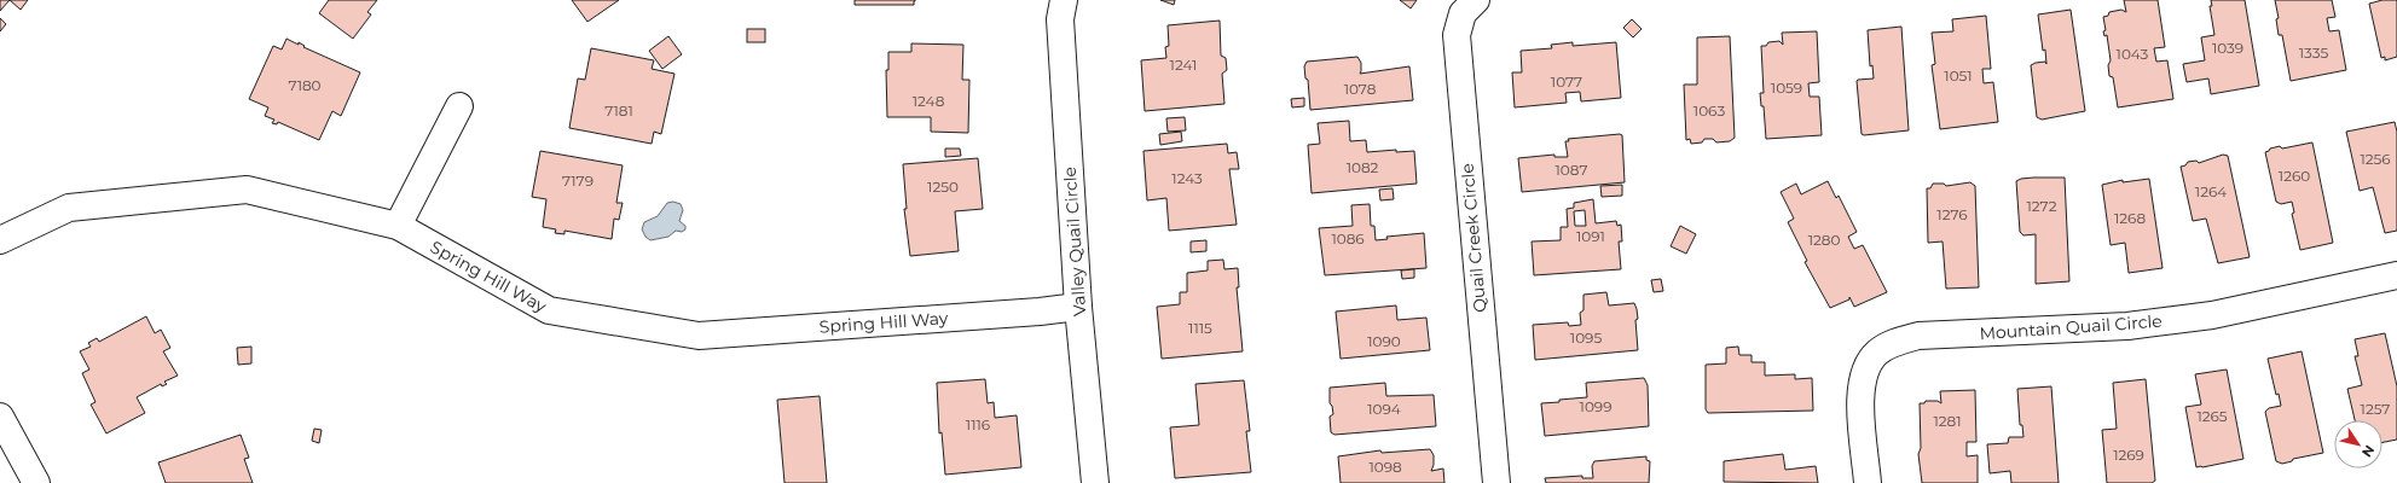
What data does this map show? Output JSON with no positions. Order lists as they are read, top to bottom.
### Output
{
  "streets": {
    "street": [
      "Quail Creek Circle",
      "Valley Quail Circle",
      "Spring Hill Way",
      "Mountain Quail Circle"
    ]
  },
  "crossings": [
    ["Valley Quail Circle", "Spring Hill Way"]
  ],
  "house_numbers": [
    "1039",
    "1335",
    "1043",
    "1241",
    "1051",
    "1077",
    "7180",
    "1059",
    "1078",
    "1248",
    "7181",
    "1063",
    "1256",
    "1082",
    "1087",
    "1260",
    "1243",
    "7179",
    "1250",
    "1264",
    "1272",
    "1276",
    "1268",
    "1091",
    "1086",
    "1280",
    "1115",
    "1095",
    "1090",
    "1099",
    "1094",
    "1257",
    "1265",
    "1281",
    "1116",
    "1269",
    "1098"
  ],
  "north": "bottom right"
}
